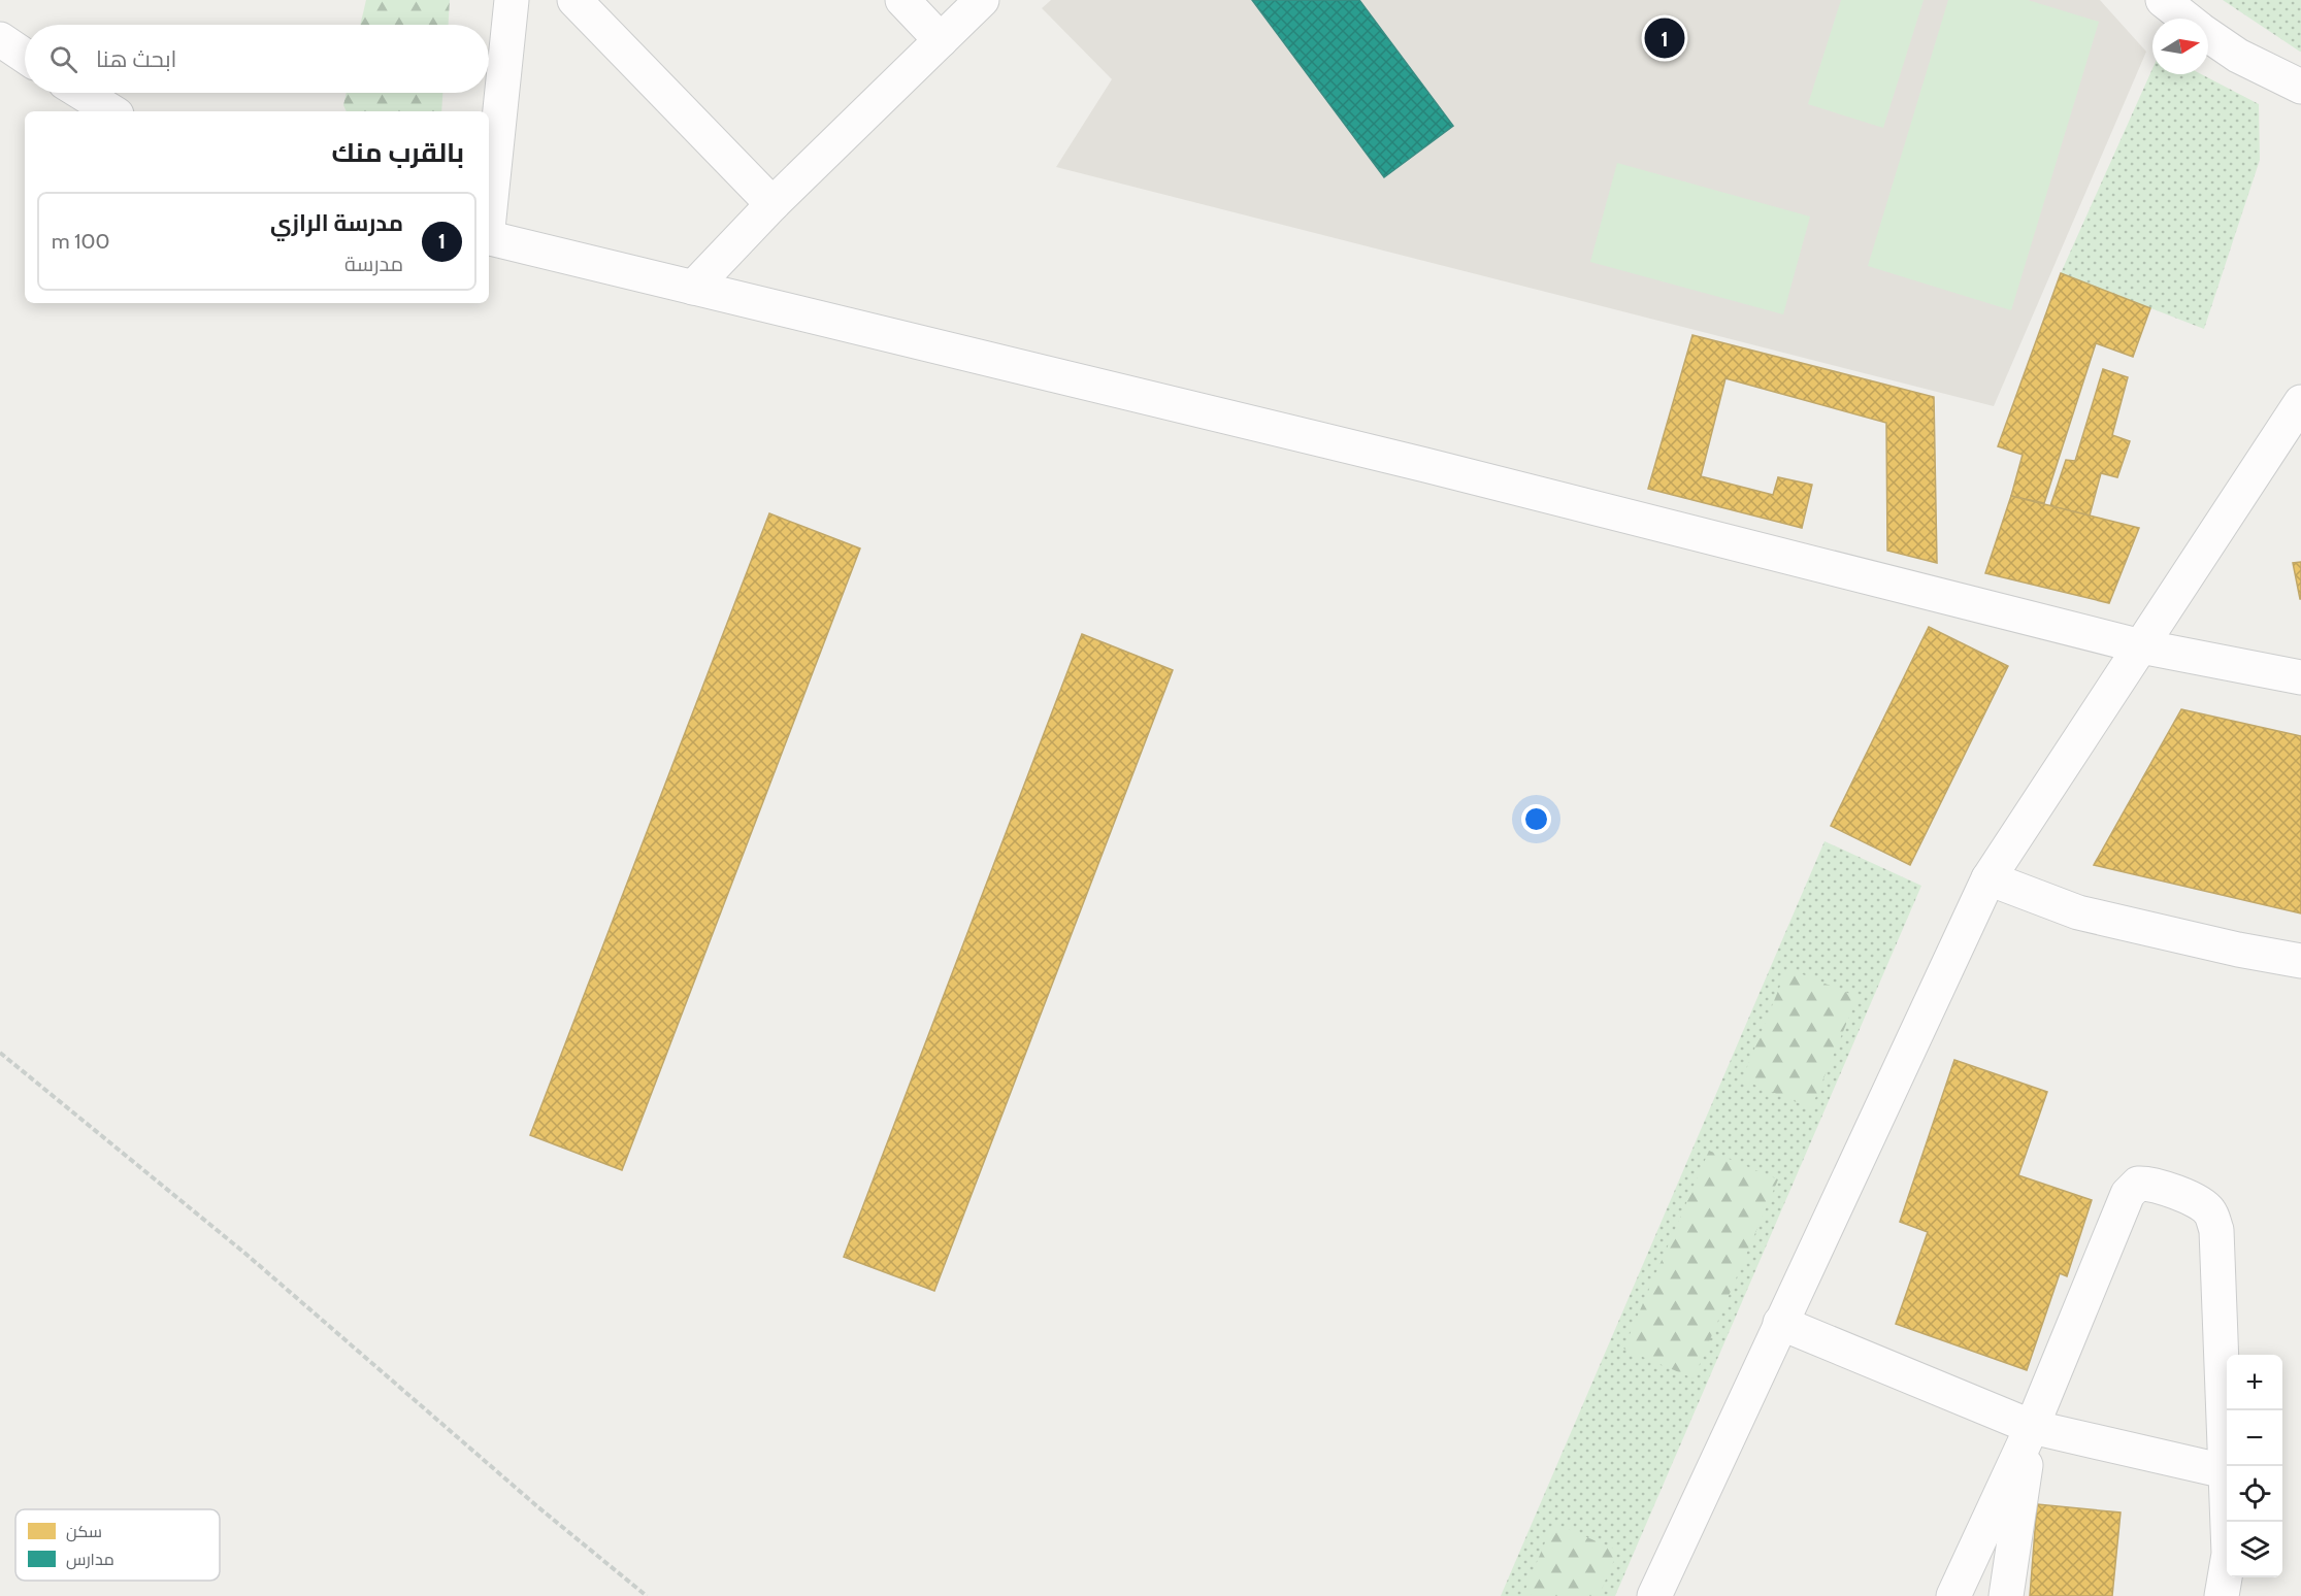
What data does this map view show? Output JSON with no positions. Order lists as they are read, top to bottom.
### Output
{
  "legend": ["سكن", "مدارس"],
  "north": "right",
  "page": {
    "pins": "1",
    "search": "ابحث هنا",
    "heading": "بالقرب منك",
    "list": [
      {
        "mark": "1",
        "name": "مدرسة الرازي",
        "note": "مدرسة",
        "value": "100 m"
      }
    ],
    "map_buttons": ["+", "−"]
  }
}
